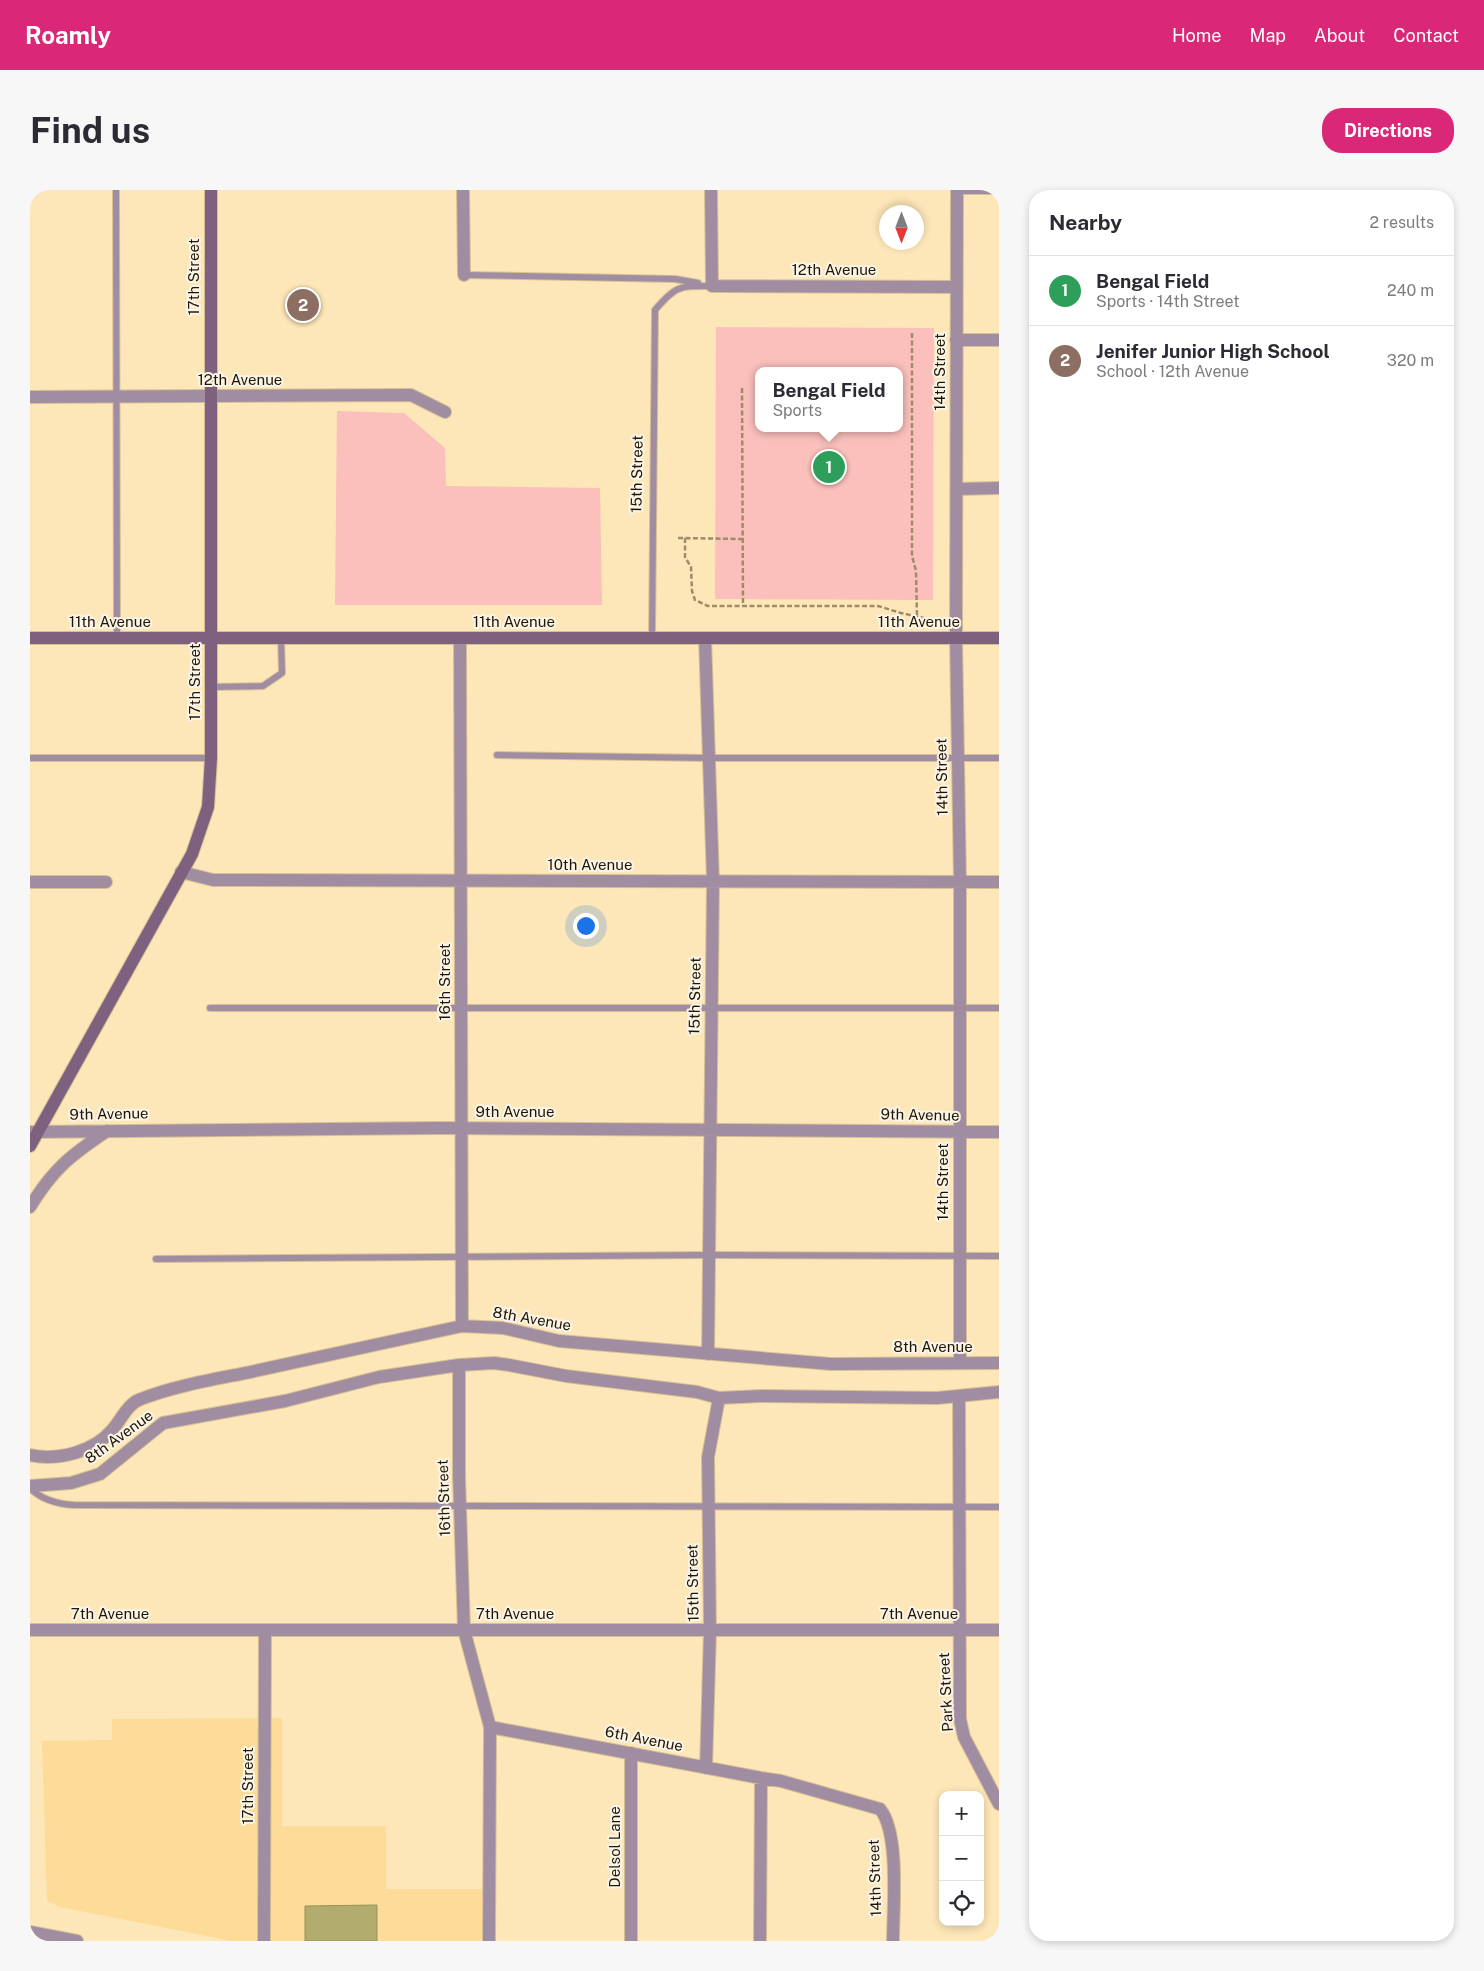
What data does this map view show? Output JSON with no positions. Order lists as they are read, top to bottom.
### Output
{
  "streets": {
    "main road": ["17th Street", "11th Avenue"],
    "street": [
      "12th Avenue",
      "14th Street",
      "15th Street",
      "10th Avenue",
      "16th Street",
      "9th Avenue",
      "8th Avenue",
      "7th Avenue",
      "Park Street",
      "6th Avenue",
      "Delsol Lane"
    ]
  },
  "crossings": [
    ["12th Avenue", "17th Street"],
    ["12th Avenue", "14th Street"],
    ["12th Avenue", "15th Street"],
    ["17th Street", "11th Avenue"],
    ["17th Street", "10th Avenue"],
    ["17th Street", "9th Avenue"],
    ["17th Street", "7th Avenue"],
    ["14th Street", "11th Avenue"],
    ["14th Street", "10th Avenue"],
    ["14th Street", "9th Avenue"],
    ["14th Street", "8th Avenue"],
    ["14th Street", "6th Avenue"],
    ["15th Street", "11th Avenue"],
    ["15th Street", "10th Avenue"],
    ["15th Street", "9th Avenue"],
    ["15th Street", "8th Avenue"],
    ["15th Street", "7th Avenue"],
    ["15th Street", "6th Avenue"],
    ["11th Avenue", "16th Street"],
    ["10th Avenue", "16th Street"],
    ["16th Street", "9th Avenue"],
    ["16th Street", "8th Avenue"],
    ["16th Street", "7th Avenue"],
    ["7th Avenue", "Park Street"],
    ["6th Avenue", "Delsol Lane"]
  ],
  "north": "bottom",
  "page": {
    "header": "Roamly",
    "nav": [
      "Home",
      "Map",
      "About",
      "Contact"
    ],
    "buttons": "Directions",
    "title": "Find us",
    "heading": ["Nearby", "2 results"],
    "list": [
      {
        "mark": "1",
        "name": "Bengal Field",
        "note": "Sports · 14th Street",
        "value": "240 m"
      },
      {
        "mark": "2",
        "name": "Jenifer Junior High School",
        "note": "School · 12th Avenue",
        "value": "320 m"
      }
    ],
    "pins": ["2", "1"],
    "popup": ["Bengal Field", "Sports"],
    "map_buttons": ["+", "−"]
  }
}
